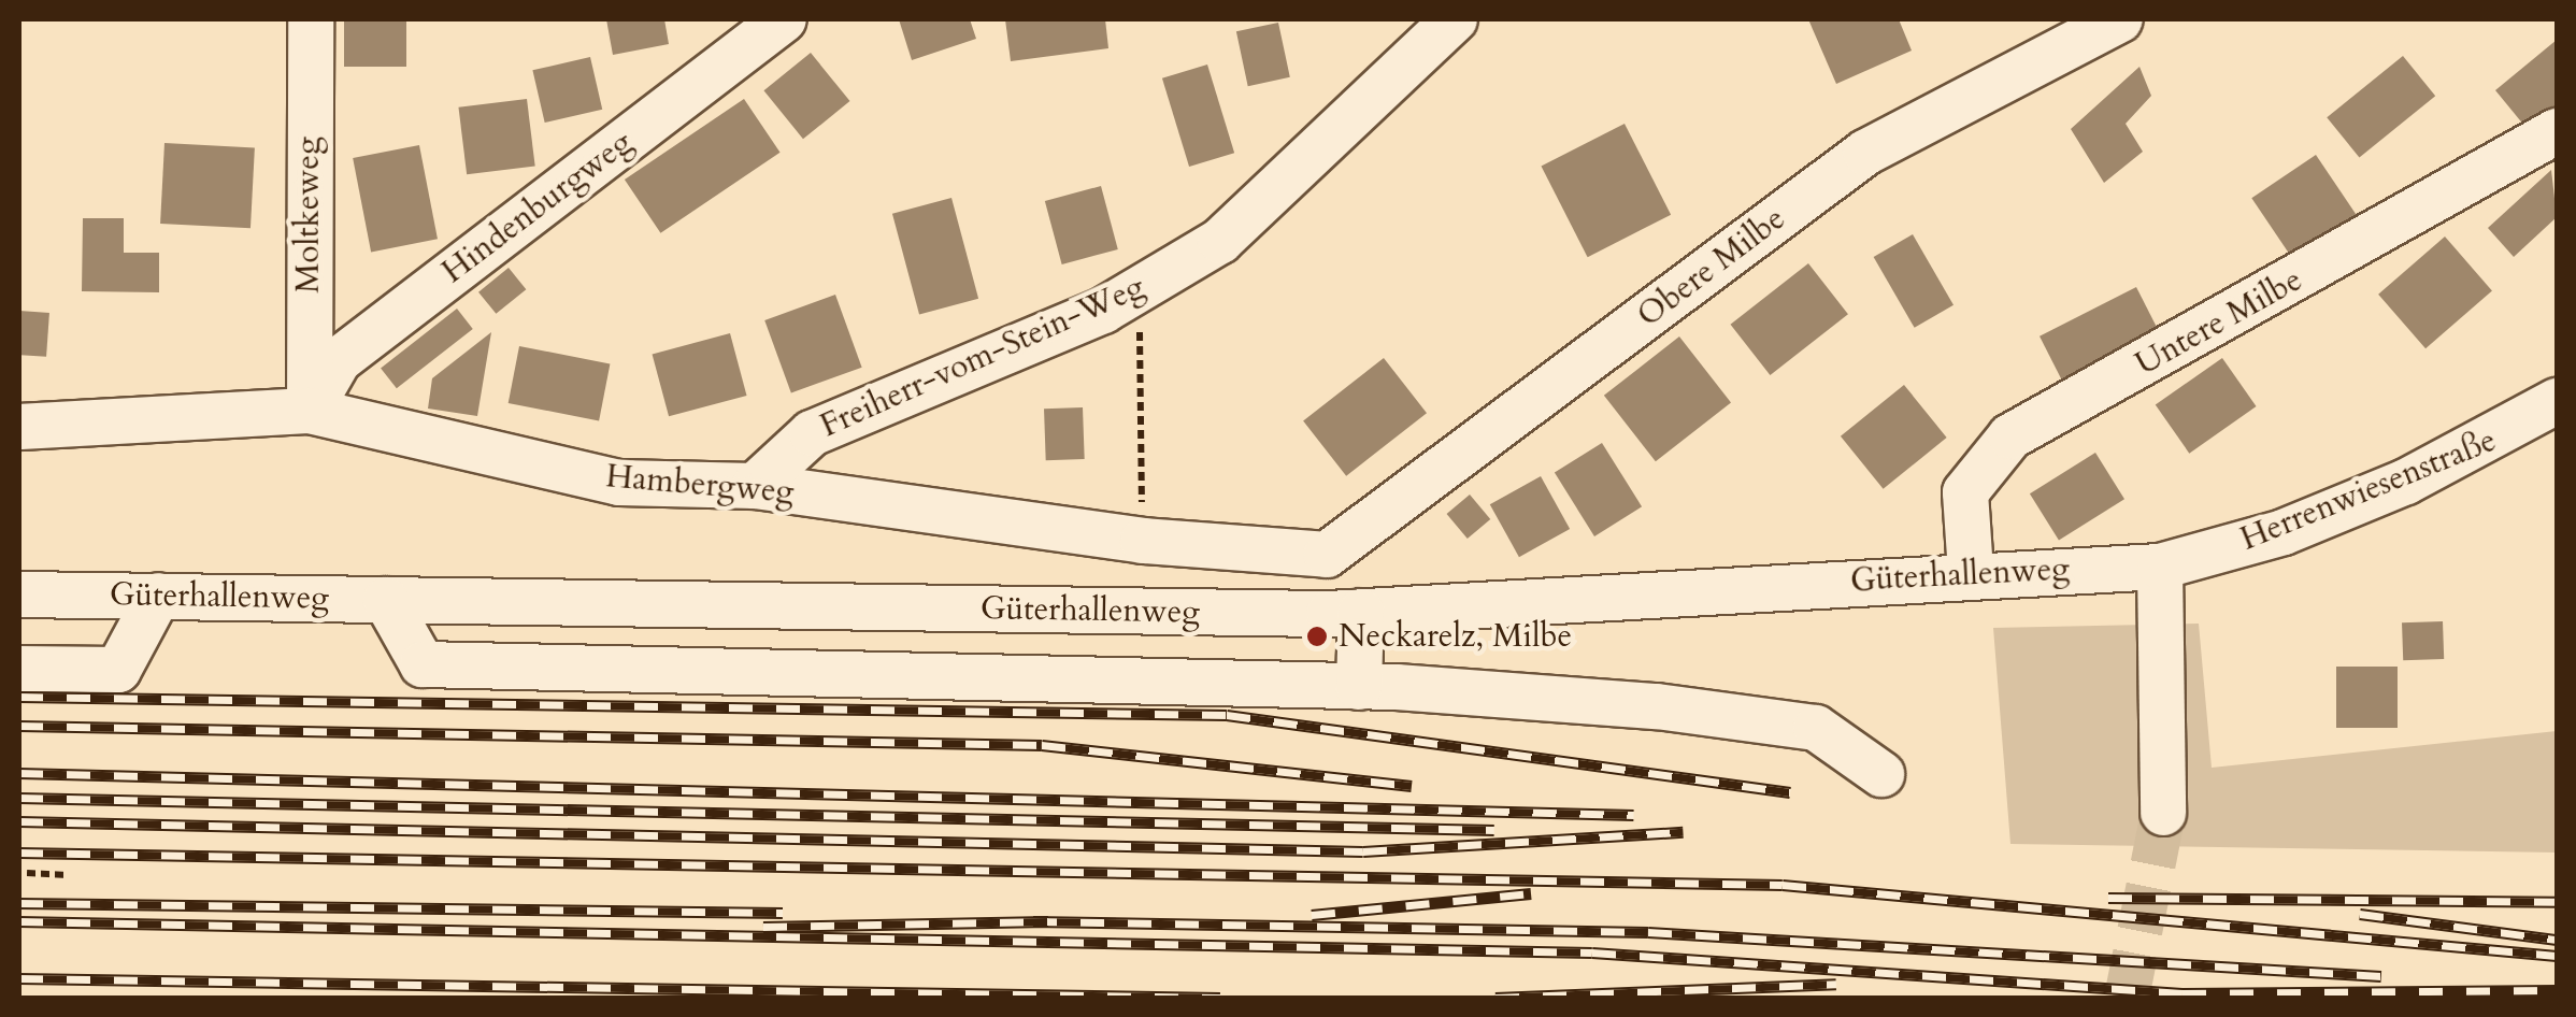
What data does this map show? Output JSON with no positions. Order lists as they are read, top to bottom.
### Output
{
  "streets": {
    "street": [
      "Hindenburgweg",
      "Moltkeweg",
      "Obere Milbe",
      "Untere Milbe",
      "Freiherr-vom-Stein-Weg",
      "Hambergweg",
      "Herrenwiesenstraße",
      "Güterhallenweg"
    ]
  },
  "crossings": [
    ["Hindenburgweg", "Moltkeweg"],
    ["Hindenburgweg", "Hambergweg"],
    ["Moltkeweg", "Hambergweg"],
    ["Obere Milbe", "Hambergweg"],
    ["Untere Milbe", "Güterhallenweg"],
    ["Freiherr-vom-Stein-Weg", "Hambergweg"],
    ["Herrenwiesenstraße", "Güterhallenweg"]
  ],
  "places": ["Neckarelz, Milbe"]
}
